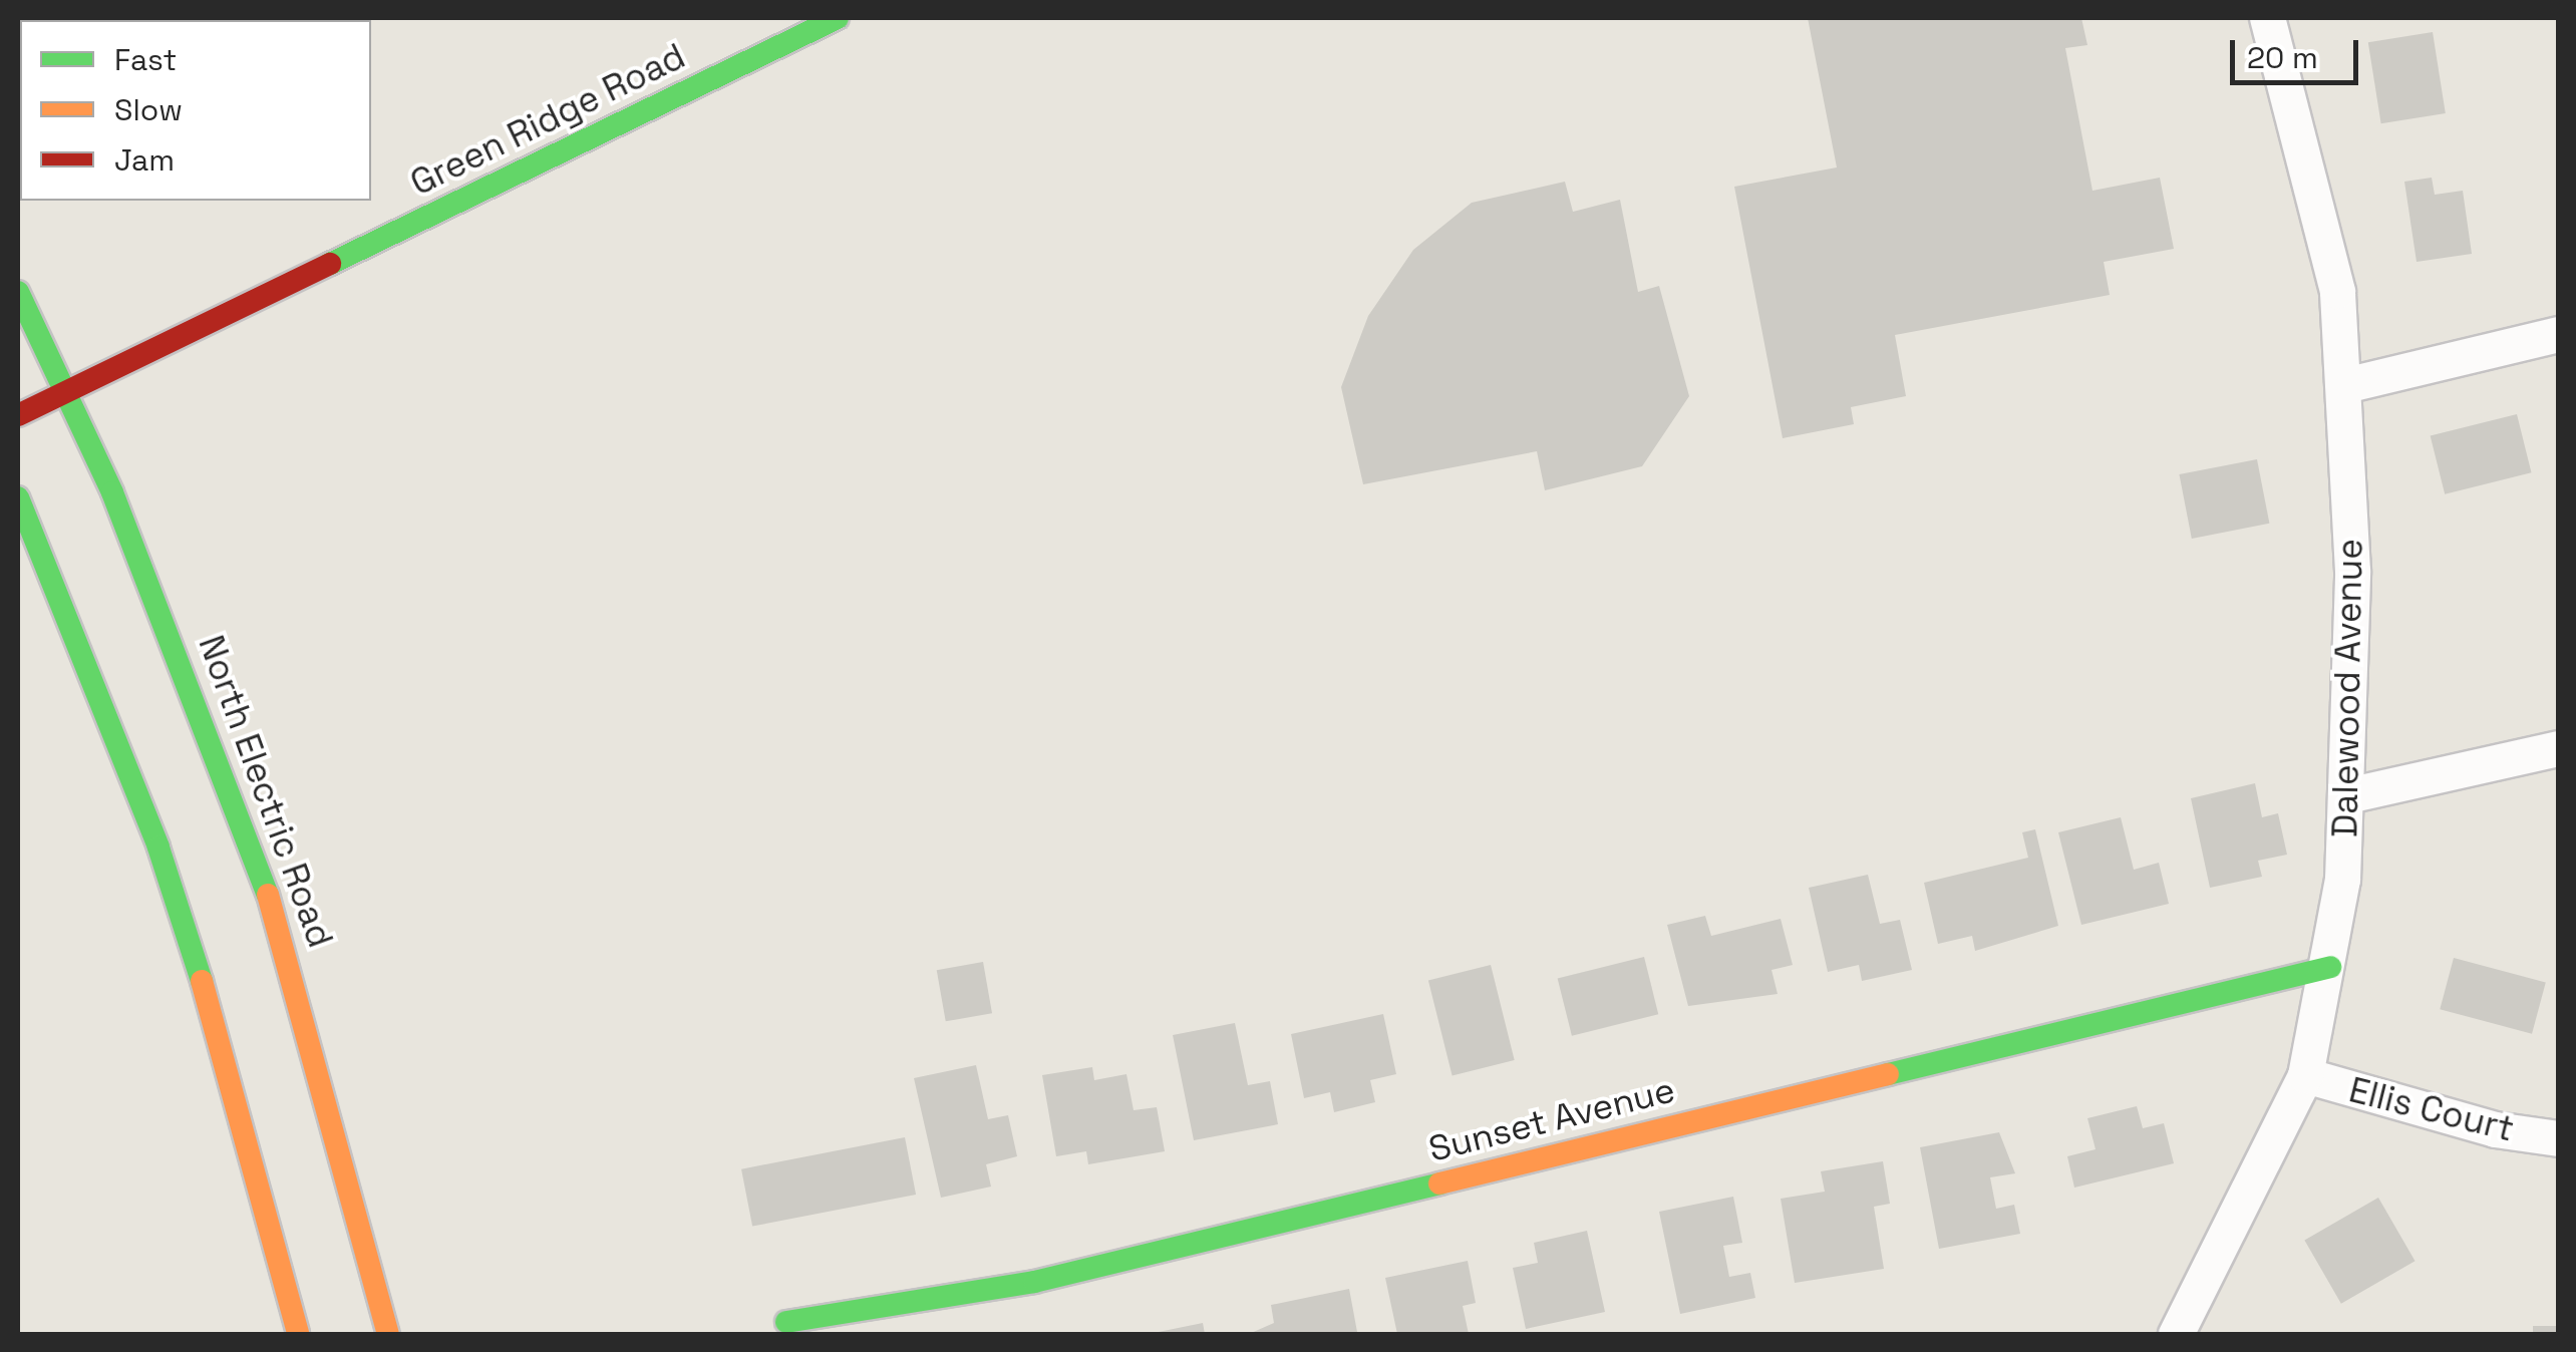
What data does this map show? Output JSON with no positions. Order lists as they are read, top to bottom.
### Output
{
  "streets": {
    "street": [
      "Green Ridge Road",
      "Dalewood Avenue",
      "North Electric Road",
      "Ellis Court",
      "Sunset Avenue"
    ]
  },
  "crossings": [
    ["Green Ridge Road", "North Electric Road"],
    ["Dalewood Avenue", "Ellis Court"],
    ["Dalewood Avenue", "Sunset Avenue"]
  ],
  "legend": ["Fast", "Slow", "Jam"],
  "scale_bar": "20 m"
}
